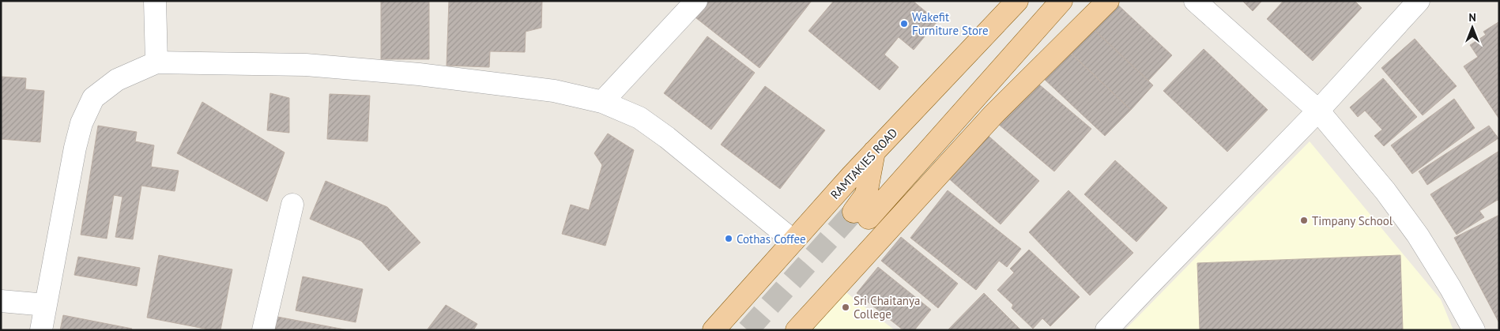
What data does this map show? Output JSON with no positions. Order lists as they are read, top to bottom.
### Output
{
  "streets": {
    "main road": ["RAMTAKIES ROAD"]
  },
  "places": [
    "Wakefit Furniture Store",
    "Timpany School",
    "Cothas Coffee",
    "Sri Chaitanya College"
  ],
  "north": "top"
}
